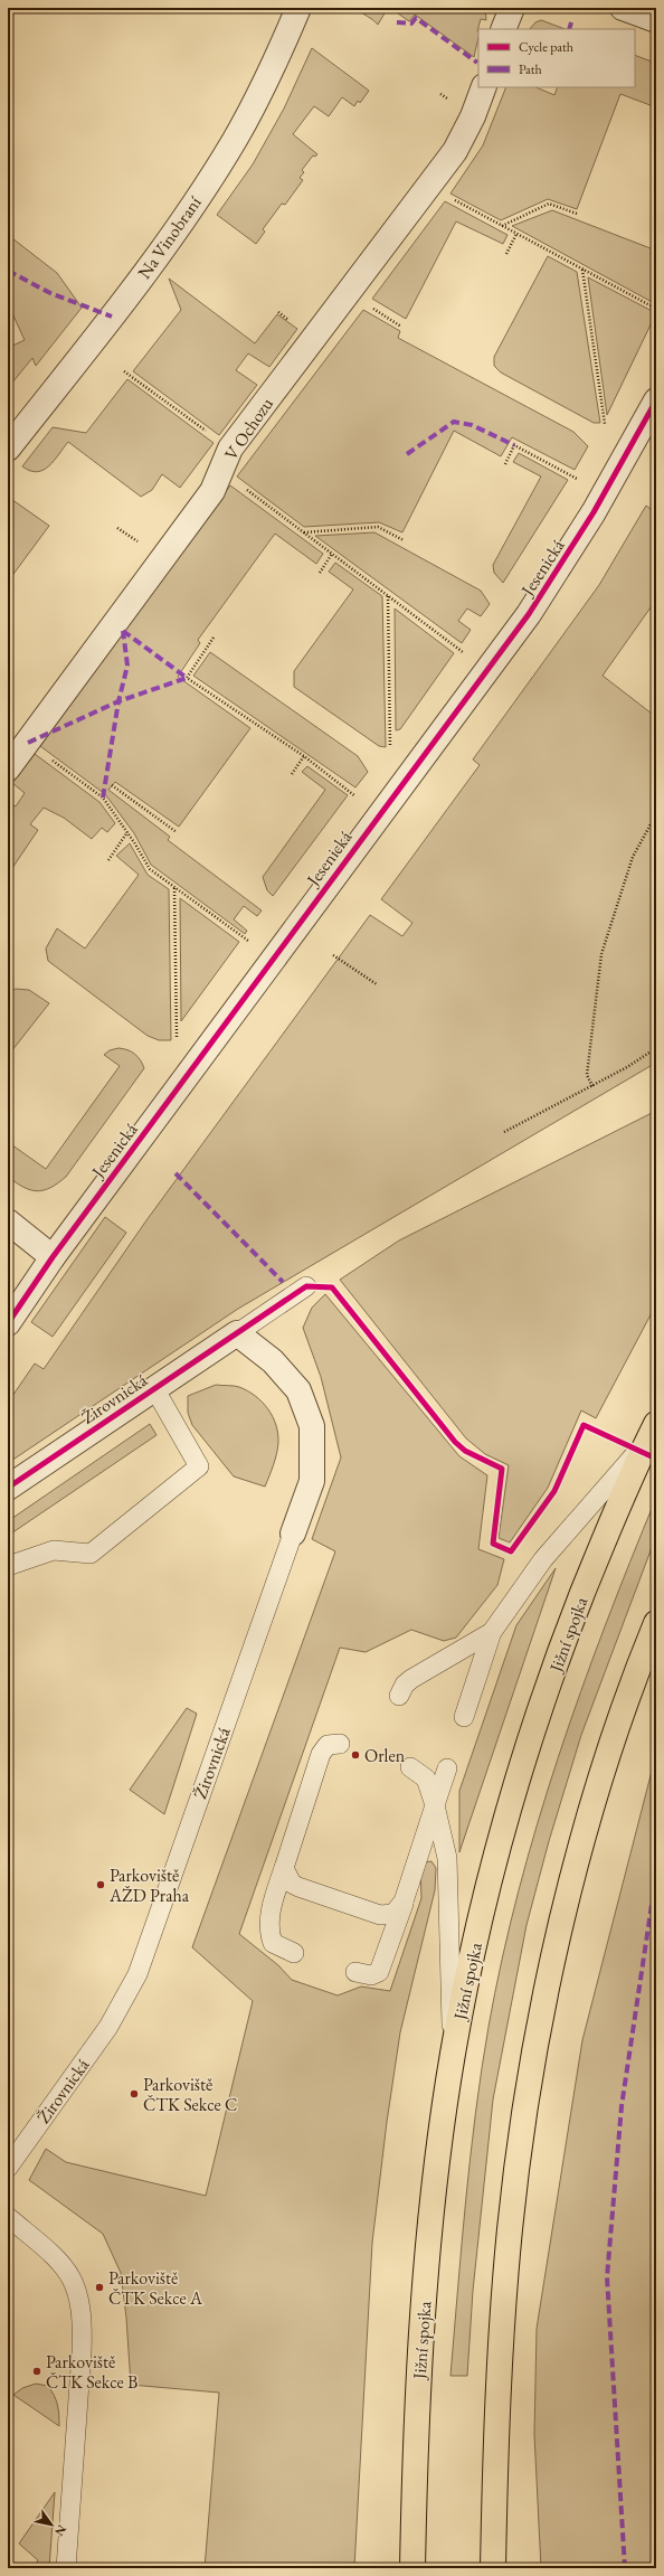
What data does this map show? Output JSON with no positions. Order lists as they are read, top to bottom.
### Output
{
  "streets": {
    "highway": ["Jižní spojka"],
    "street": [
      "Na Vinobraní",
      "V Ochozu",
      "Jesenická",
      "Žirovnická"
    ]
  },
  "places": [
    "Orlen",
    "Parkoviště AŽD Praha",
    "Parkoviště ČTK Sekce C",
    "Parkoviště ČTK Sekce A",
    "Parkoviště ČTK Sekce B"
  ],
  "legend": ["Cycle path", "Path"],
  "north": "bottom right"
}
